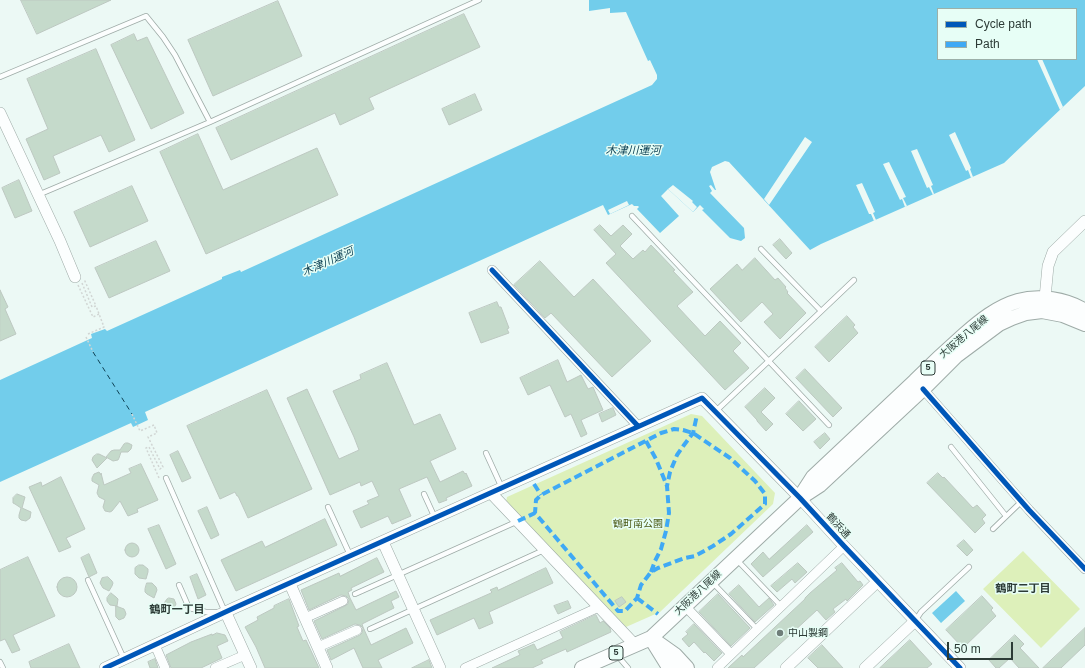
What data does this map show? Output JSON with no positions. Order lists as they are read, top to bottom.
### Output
{
  "streets": {
    "main road": ["大阪港八尾線", "5"],
    "street": ["鶴浜通"]
  },
  "crossings": [
    ["大阪港八尾線", "鶴浜通"]
  ],
  "districts": ["鶴町二丁目", "鶴町一丁目"],
  "water": ["木津川運河"],
  "parks": ["鶴町南公園"],
  "places": ["中山製鋼"],
  "legend": ["Cycle path", "Path"],
  "scale_bar": "50 m"
}
